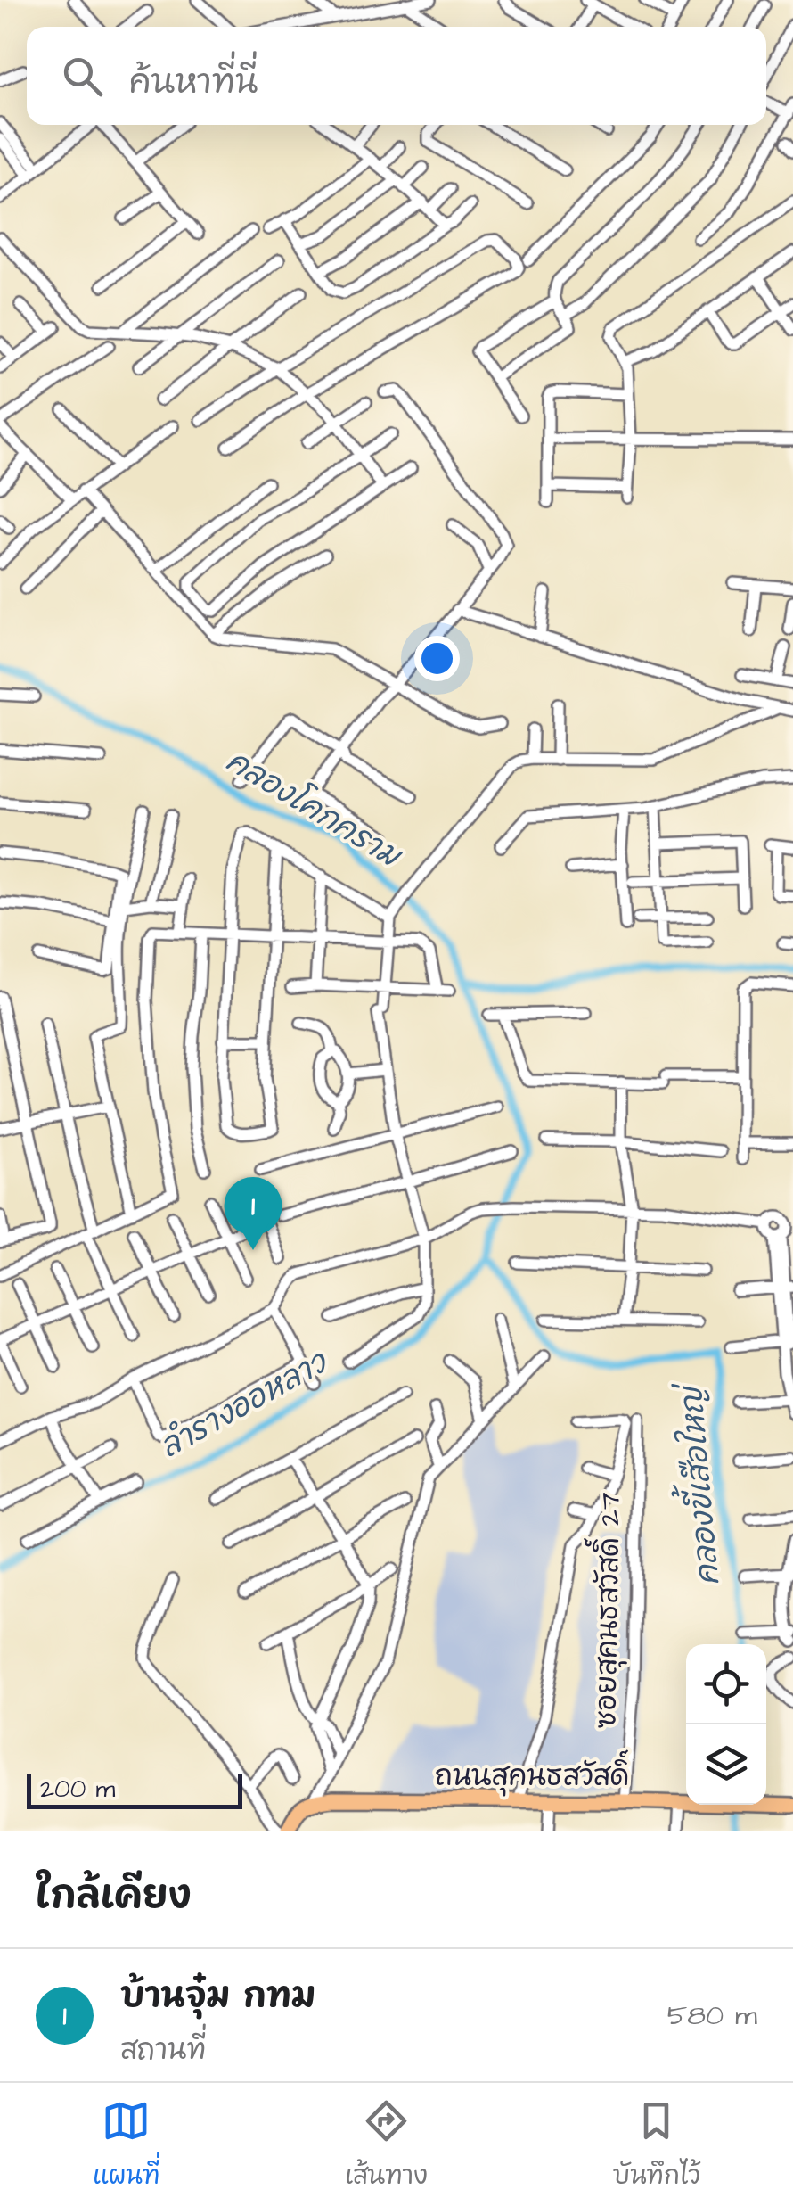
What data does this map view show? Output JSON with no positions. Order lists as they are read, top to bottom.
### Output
{
  "streets": {
    "main road": ["ถนนสุคนธสวัสดิ์"],
    "street": ["ซอยสุคนธสวัสดิ์ 27"]
  },
  "crossings": [
    ["ซอยสุคนธสวัสดิ์ 27", "ถนนสุคนธสวัสดิ์"]
  ],
  "water": ["คลองโคกคราม", "ลำรางออหลาว", "คลองขี้เสือใหญ่"],
  "scale_bar": "200 m",
  "page": {
    "search": "ค้นหาที่นี่",
    "pins": "1",
    "scale": "200 m",
    "heading": "ใกล้เคียง",
    "list": [
      {
        "mark": "1",
        "name": "บ้านจุ๋ม กทม",
        "note": "สถานที่",
        "value": "580 m"
      }
    ],
    "nav": ["แผนที่", "เส้นทาง", "บันทึกไว้"]
  }
}
